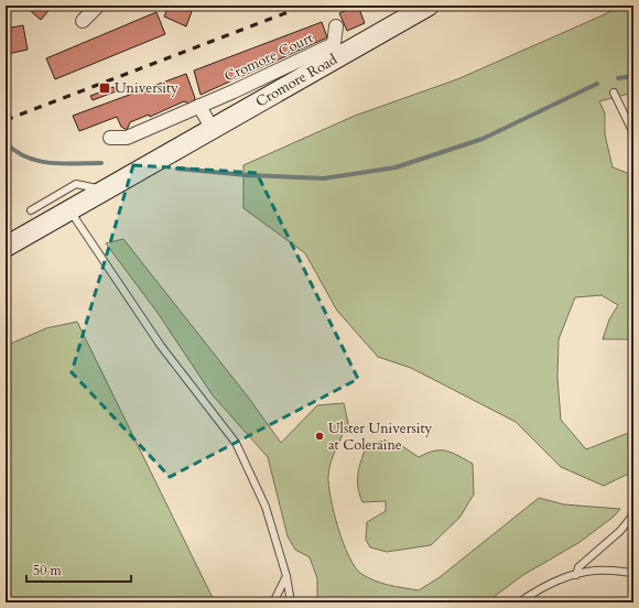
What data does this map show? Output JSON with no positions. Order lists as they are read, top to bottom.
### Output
{
  "streets": {
    "main road": ["Cromore Road"],
    "street": ["Cromore Court"]
  },
  "places": {
    "transit": ["University"],
    "other": ["Ulster University at Coleraine"]
  },
  "scale_bar": "50 m"
}
